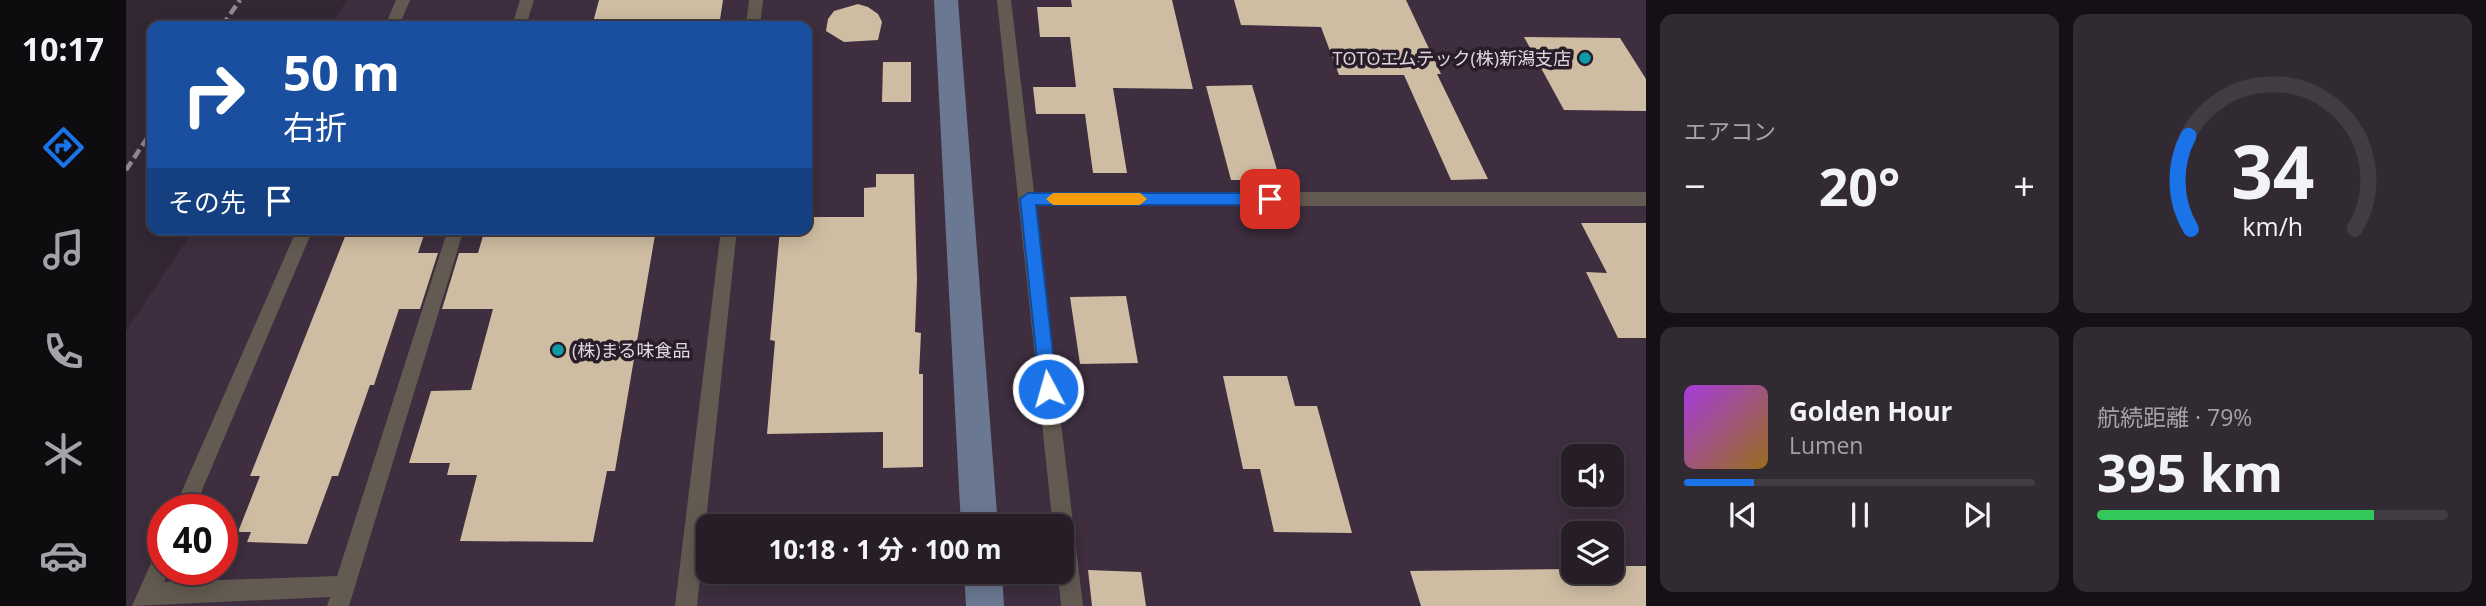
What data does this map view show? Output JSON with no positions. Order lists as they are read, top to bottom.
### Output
{
  "places": ["TOTOエムテック(株)新潟支店", "(株)まる味食品"],
  "page": {
    "tabs": "10:17",
    "tile": [
      "エアコン",
      ["航続距離 · 79%", "395 km"]
    ],
    "turn": ["50 m", "右折"],
    "heat": ["−", "20°", "+"],
    "then": "その先",
    "song": ["Golden Hour", "Lumen"],
    "limit": "40",
    "trip": "10:18 · 1 分 · 100 m",
    "gauge": ["34", "km/h"]
  }
}
